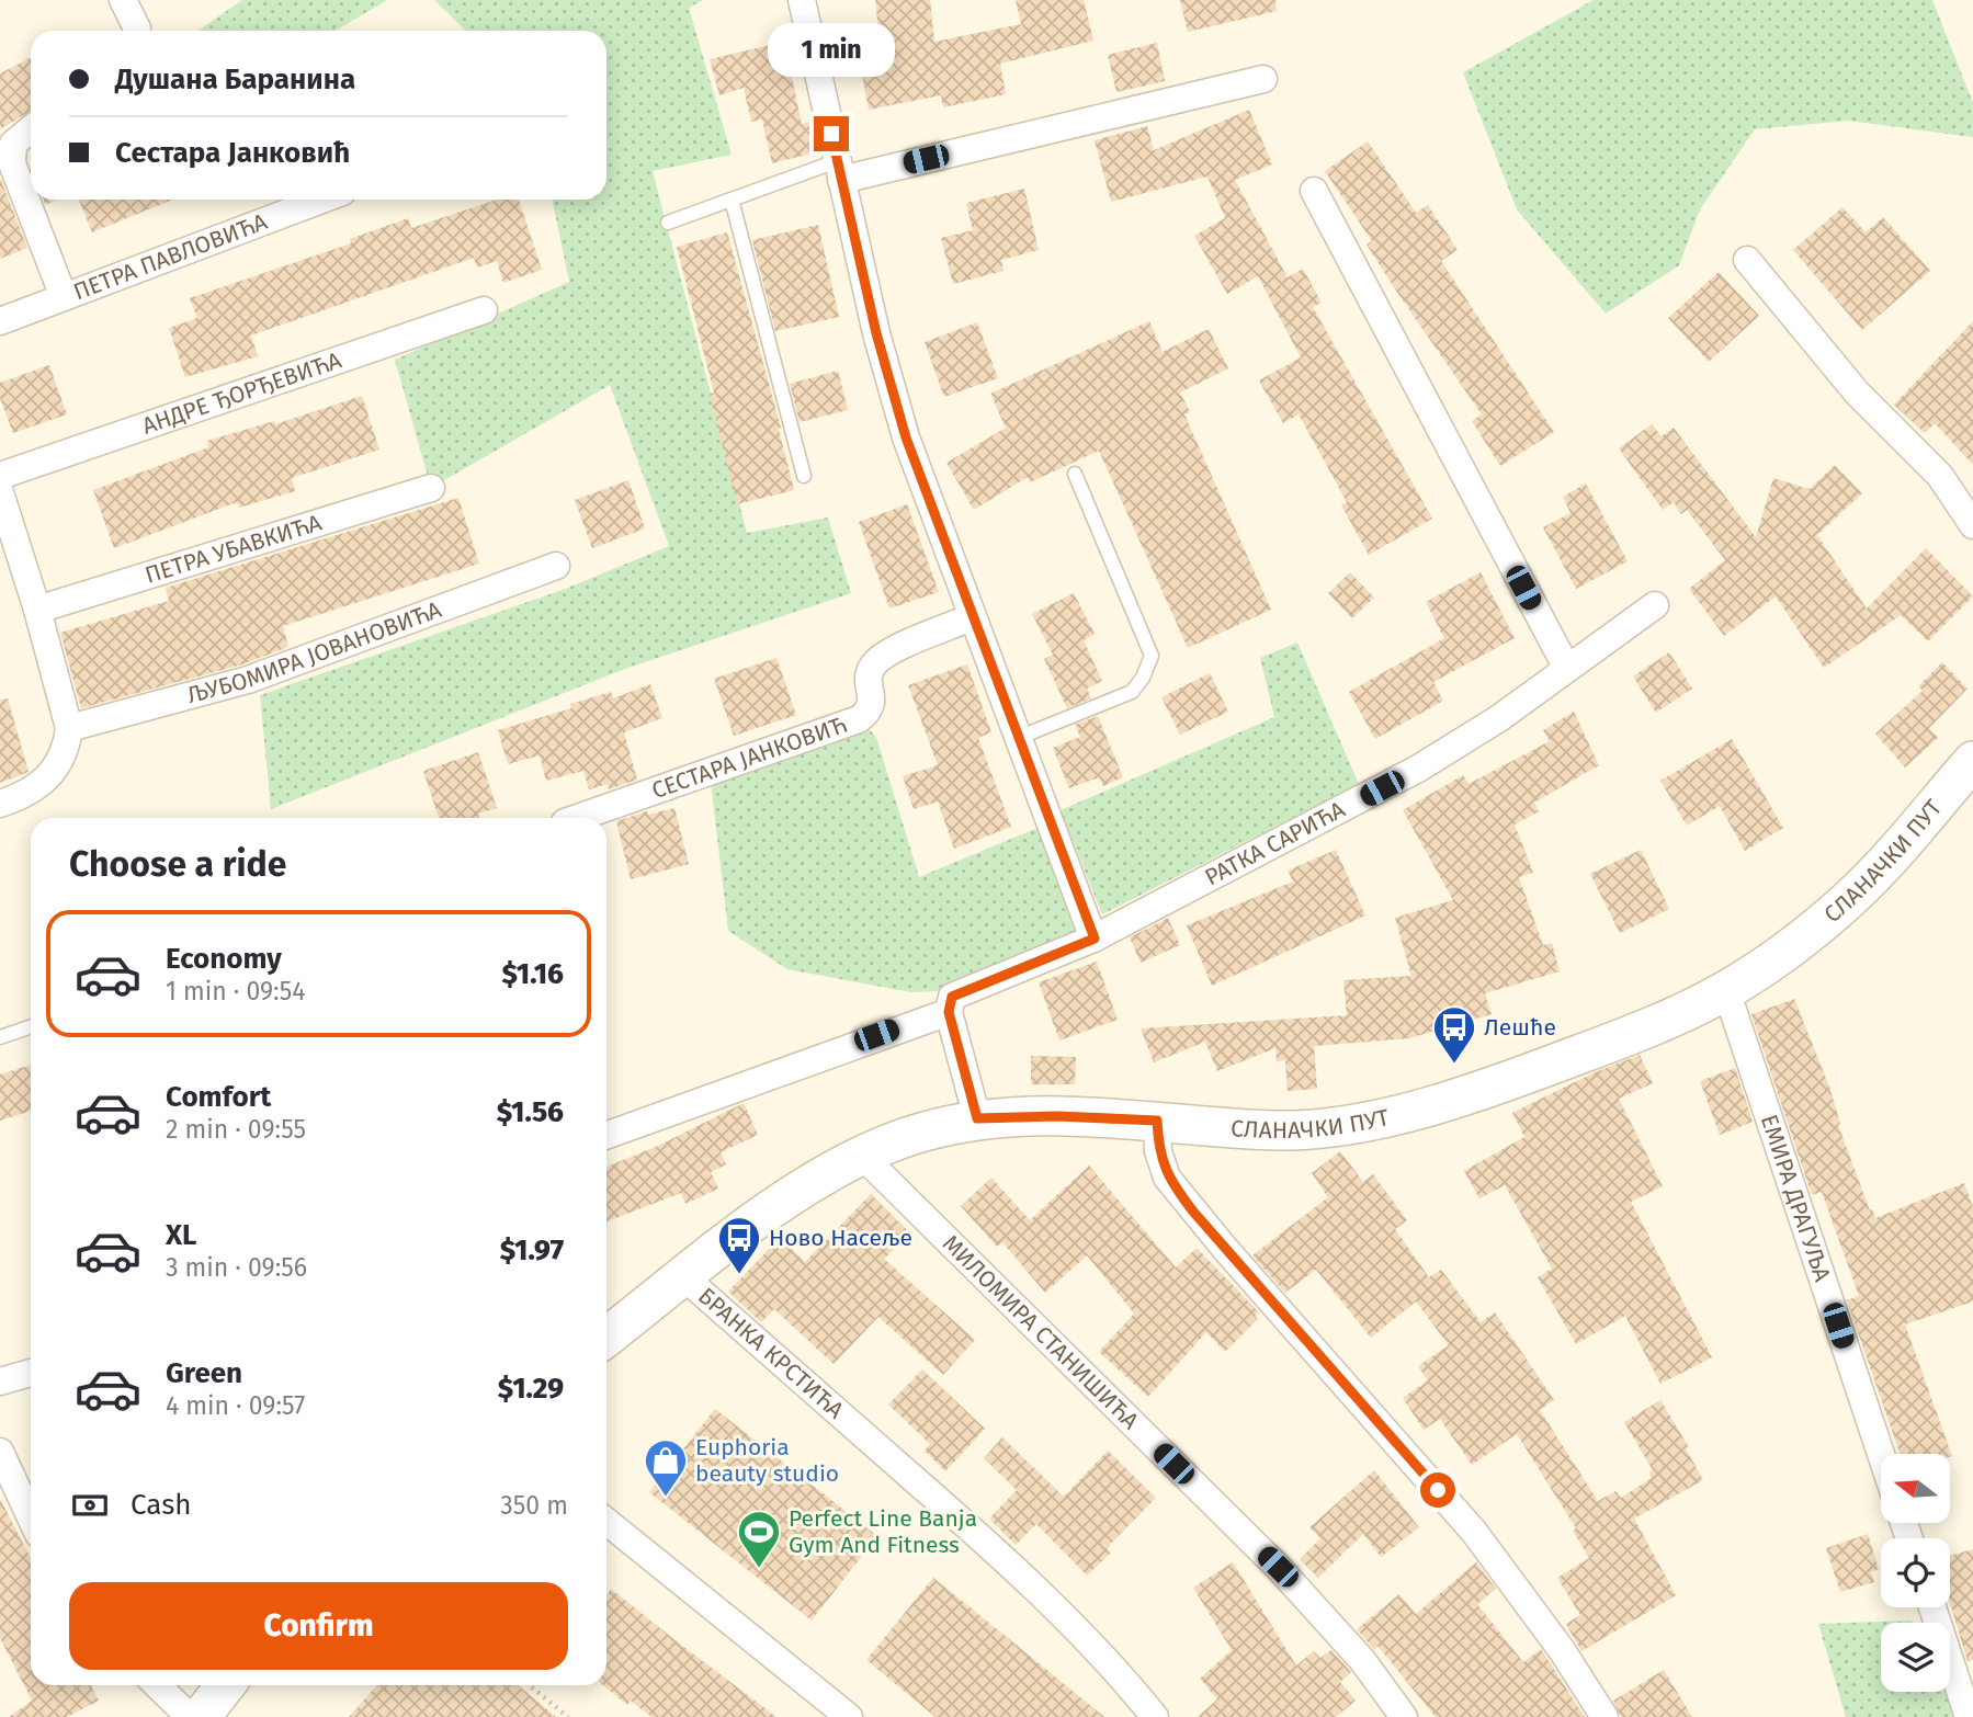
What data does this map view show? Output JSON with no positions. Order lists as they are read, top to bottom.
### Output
{
  "streets": {
    "street": [
      "ПЕТРА ПАВЛОВИЋА",
      "АНДРЕ ЂОРЂЕВИЋА",
      "ПЕТРА УБАВКИЋА",
      "ЉУБОМИРА ЈОВАНОВИЋА",
      "СЕСТАРА ЈАНКОВИЋ",
      "РАТКА САРИЋА",
      "СЛАНАЧКИ ПУТ",
      "ЕМИРА ДРАГУЉА",
      "МИЛОМИРА СТАНИШИЋА",
      "БРАНКА КРСТИЋА"
    ]
  },
  "crossings": [
    ["СЛАНАЧКИ ПУТ", "ЕМИРА ДРАГУЉА"],
    ["СЛАНАЧКИ ПУТ", "МИЛОМИРА СТАНИШИЋА"],
    ["СЛАНАЧКИ ПУТ", "БРАНКА КРСТИЋА"]
  ],
  "places": {
    "bus stop": ["Лешће", "Ново Насеље"],
    "shop": ["Euphoria beauty studio"],
    "sports": ["Perfect Line Banja Gym And Fitness"]
  },
  "north": "left",
  "page": {
    "bubble": "1 min",
    "banner": ["Душана Баранина", "Сестара Јанковић"],
    "heading": "Choose a ride",
    "list": [
      {
        "name": "Economy",
        "note": "1 min · 09:54",
        "value": "$1.16"
      },
      {
        "name": "Comfort",
        "note": "2 min · 09:55",
        "value": "$1.56"
      },
      {
        "name": "XL",
        "note": "3 min · 09:56",
        "value": "$1.97"
      },
      {
        "name": "Green",
        "note": "4 min · 09:57",
        "value": "$1.29"
      }
    ],
    "pay": ["Cash", "350 m"],
    "buttons": "Confirm"
  }
}
